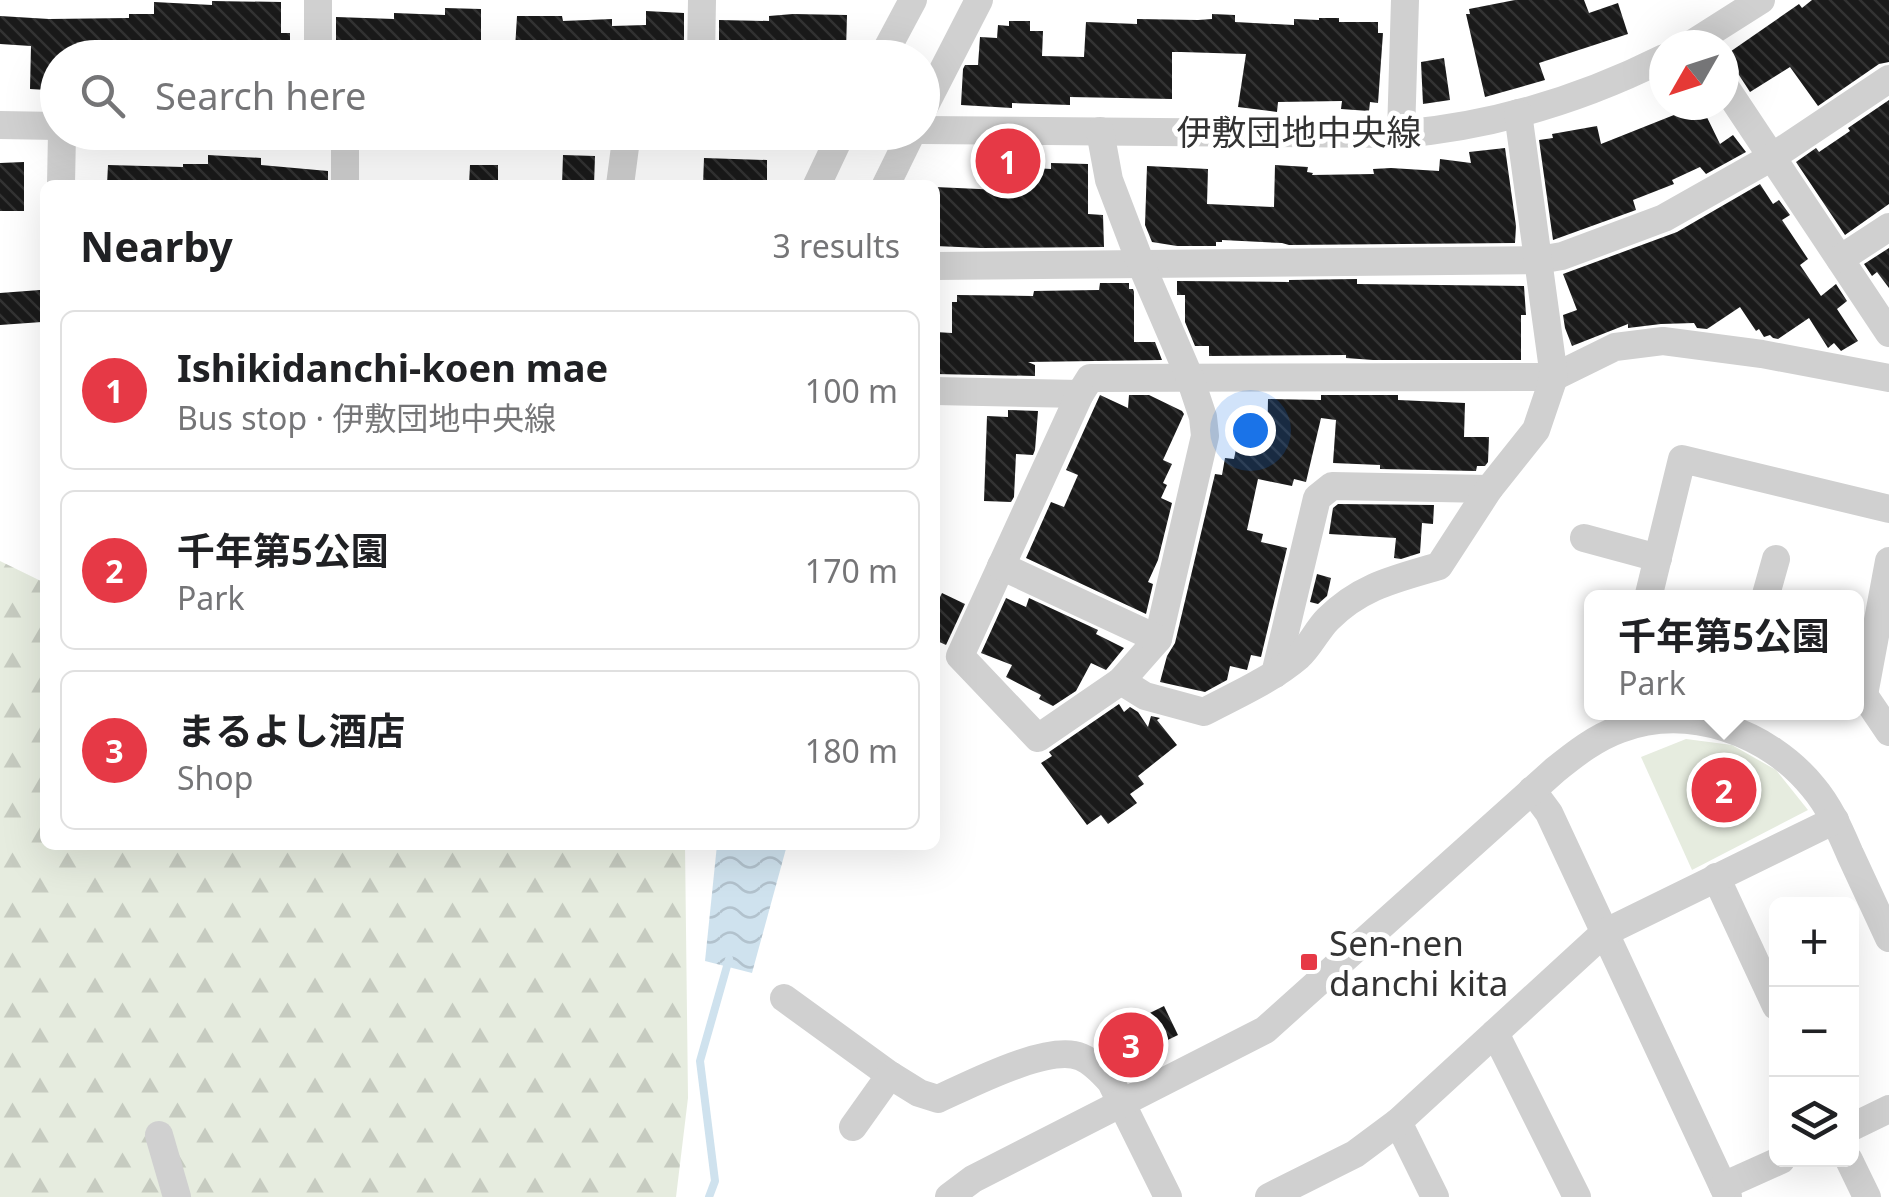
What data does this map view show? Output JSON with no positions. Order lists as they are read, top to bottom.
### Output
{
  "streets": {
    "street": ["伊敷団地中央線"]
  },
  "places": {
    "transit": ["Sen-nen danchi kita"]
  },
  "north": "bottom left",
  "page": {
    "search": "Search here",
    "pins": ["1", "2", "3"],
    "heading": ["Nearby", "3 results"],
    "list": [
      {
        "mark": "1",
        "name": "Ishikidanchi-koen mae",
        "note": "Bus stop · 伊敷団地中央線",
        "value": "100 m"
      },
      {
        "mark": "2",
        "name": "千年第5公園",
        "note": "Park",
        "value": "170 m"
      },
      {
        "mark": "3",
        "name": "まるよし酒店",
        "note": "Shop",
        "value": "180 m"
      }
    ],
    "popup": ["千年第5公園", "Park"],
    "map_buttons": ["+", "−"]
  }
}
